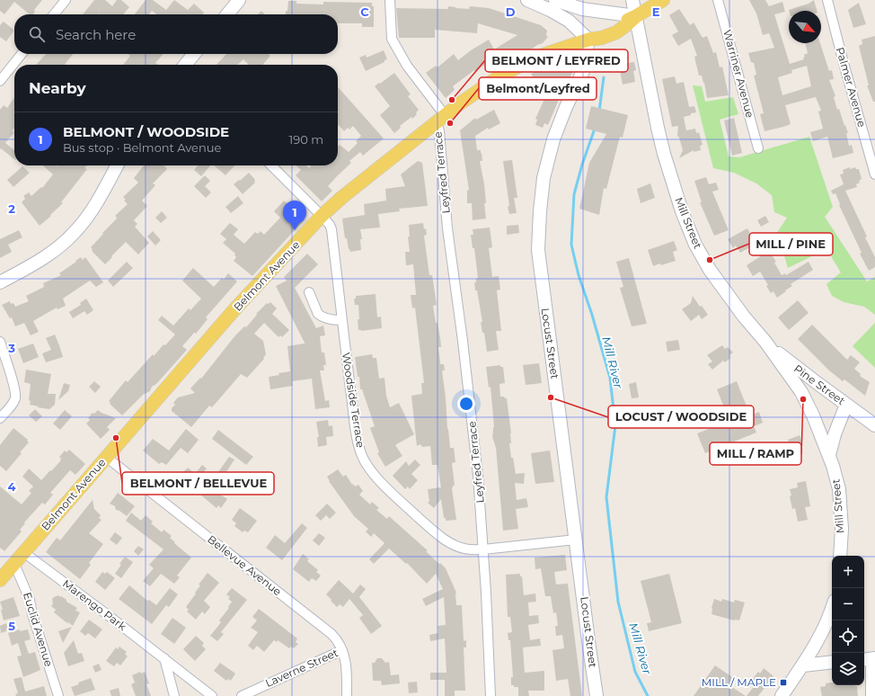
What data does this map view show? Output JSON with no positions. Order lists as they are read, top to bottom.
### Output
{
  "streets": {
    "main road": ["Belmont Avenue"],
    "street": [
      "Warriner Avenue",
      "Palmer Avenue",
      "Leyfred Terrace",
      "Mill Street",
      "Locust Street",
      "Pine Street",
      "Woodside Terrace",
      "Bellevue Avenue",
      "Marengo Park",
      "Euclid Avenue",
      "Laverne Street"
    ]
  },
  "crossings": [
    ["Leyfred Terrace", "Belmont Avenue"],
    ["Leyfred Terrace", "Woodside Terrace"],
    ["Mill Street", "Pine Street"],
    ["Belmont Avenue", "Locust Street"],
    ["Belmont Avenue", "Woodside Terrace"],
    ["Belmont Avenue", "Bellevue Avenue"],
    ["Belmont Avenue", "Marengo Park"],
    ["Belmont Avenue", "Euclid Avenue"],
    ["Locust Street", "Woodside Terrace"],
    ["Bellevue Avenue", "Laverne Street"]
  ],
  "water": ["Mill River"],
  "places": {
    "other": [
      "BELMONT / LEYFRED",
      "Belmont/Leyfred",
      "MILL / PINE",
      "LOCUST / WOODSIDE",
      "MILL / RAMP",
      "BELMONT / BELLEVUE"
    ],
    "transit": ["MILL / MAPLE"]
  },
  "north": "bottom right",
  "page": {
    "search": "Search here",
    "heading": "Nearby",
    "list": [
      {
        "mark": "1",
        "name": "BELMONT / WOODSIDE",
        "note": "Bus stop · Belmont Avenue",
        "value": "190 m"
      }
    ],
    "pins": "1",
    "map_buttons": ["+", "−"]
  },
  "grid": {
    "columns": ["C", "D", "E"],
    "rows": [
      "2",
      "3",
      "4",
      "5"
    ]
  }
}
